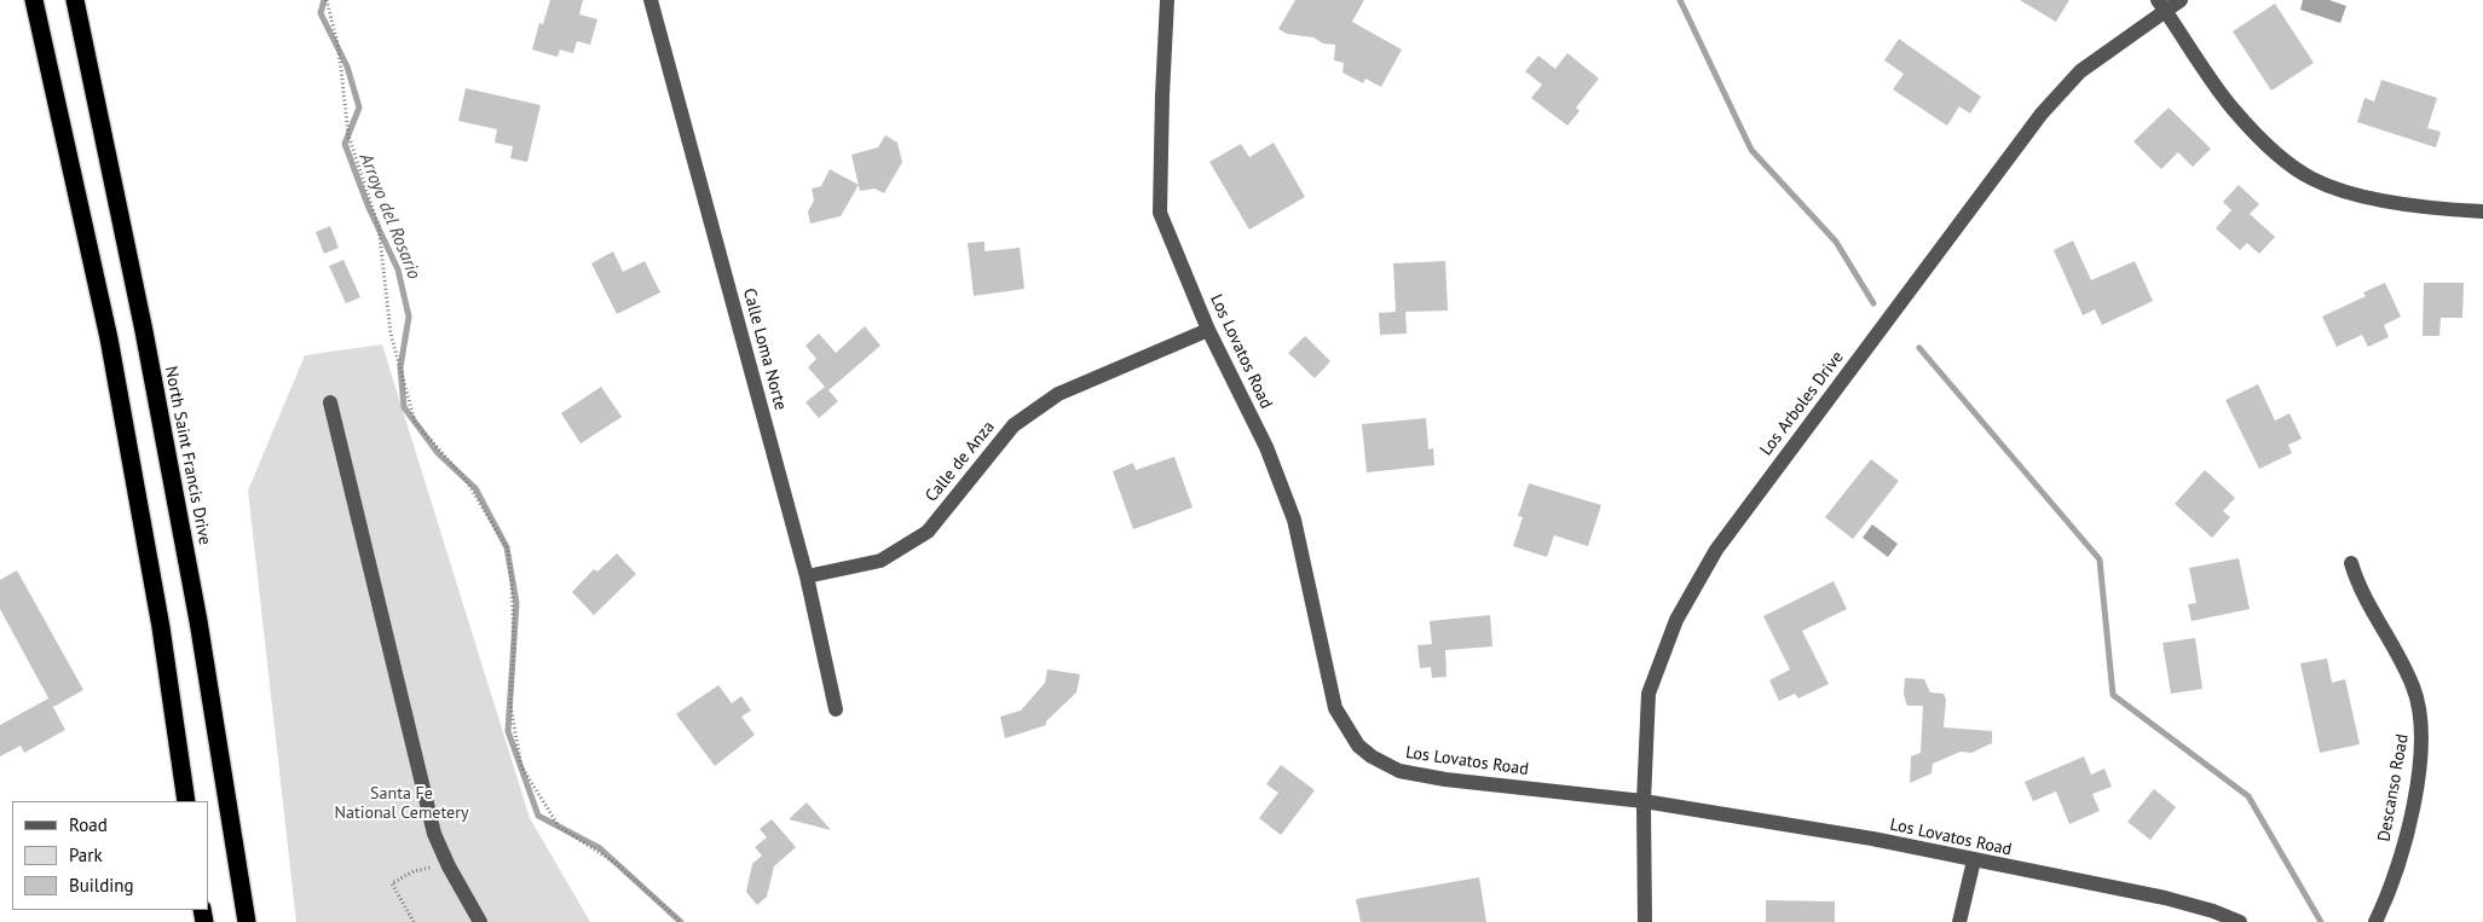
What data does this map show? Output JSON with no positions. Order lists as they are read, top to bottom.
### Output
{
  "streets": {
    "highway": ["North Saint Francis Drive"],
    "street": [
      "Calle Loma Norte",
      "Los Lovatos Road",
      "Los Arboles Drive",
      "Calle de Anza",
      "Descanso Road"
    ]
  },
  "crossings": [
    ["Calle Loma Norte", "Calle de Anza"],
    ["Los Lovatos Road", "Los Arboles Drive"],
    ["Los Lovatos Road", "Calle de Anza"]
  ],
  "water": ["Arroyo del Rosario"],
  "parks": ["Santa Fe National Cemetery"],
  "legend": ["Road", "Park", "Building"]
}
